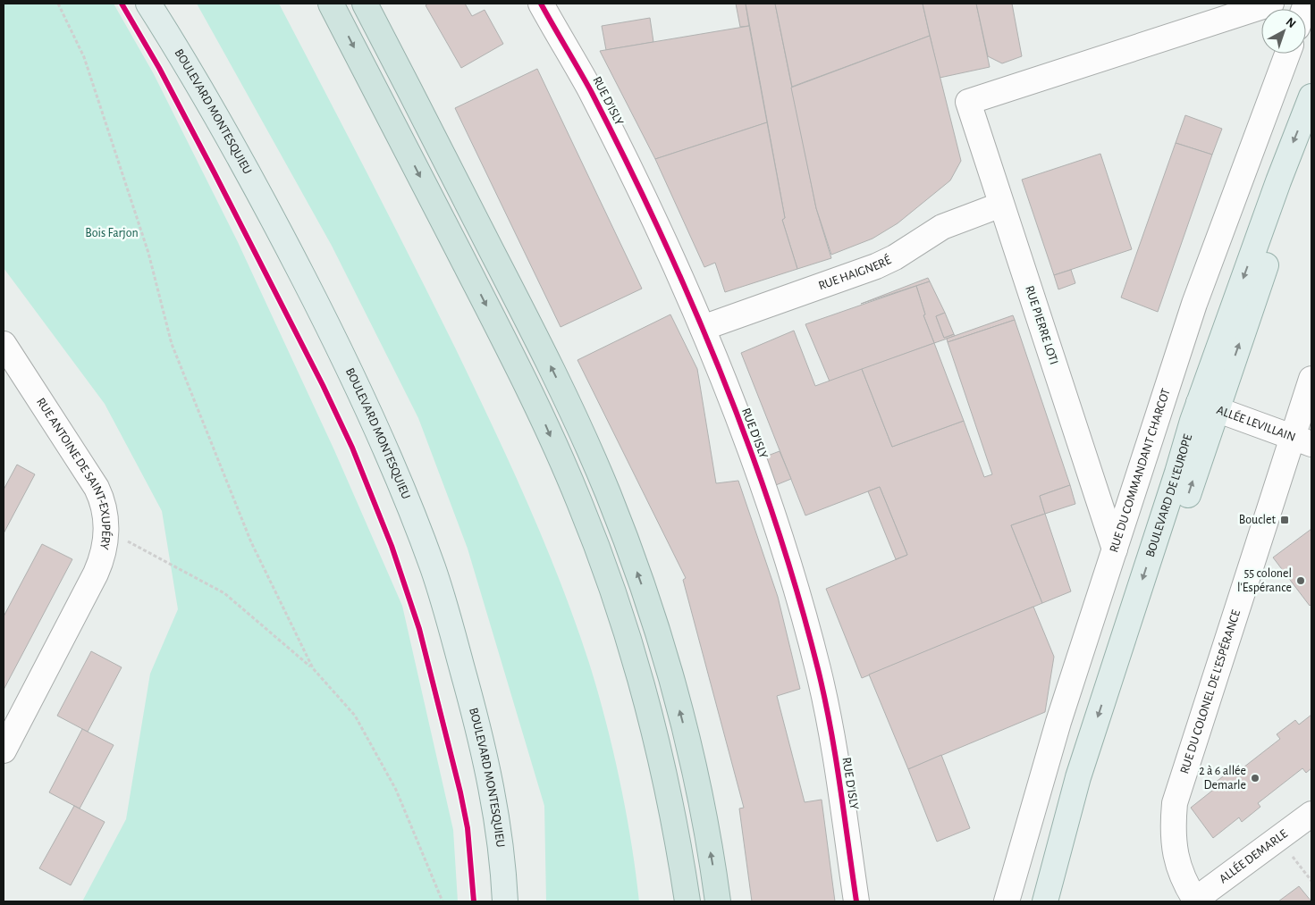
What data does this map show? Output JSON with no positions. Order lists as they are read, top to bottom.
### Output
{
  "streets": {
    "main road": ["BOULEVARD MONTESQUIEU", "BOULEVARD DE L'EUROPE"],
    "street": [
      "RUE D'ISLY",
      "RUE HAIGNERÉ",
      "RUE PIERRE LOTI",
      "ALLÉE LEVILLAIN",
      "RUE DU COMMANDANT CHARCOT",
      "RUE ANTOINE DE SAINT-EXUPÉRY",
      "RUE DU COLONEL DE L'ESPÉRANCE",
      "ALLÉE DEMARLE"
    ]
  },
  "crossings": [
    ["RUE D'ISLY", "RUE HAIGNERÉ"],
    ["RUE HAIGNERÉ", "RUE PIERRE LOTI"],
    ["RUE PIERRE LOTI", "RUE DU COMMANDANT CHARCOT"],
    ["ALLÉE LEVILLAIN", "BOULEVARD DE L'EUROPE"],
    ["ALLÉE LEVILLAIN", "RUE DU COLONEL DE L'ESPÉRANCE"],
    ["RUE DU COLONEL DE L'ESPÉRANCE", "ALLÉE DEMARLE"]
  ],
  "parks": ["Bois Farjon"],
  "places": {
    "transit": ["Bouclet"],
    "other": ["55 colonel l'Espérance", "2 à 6 allée Demarle"]
  },
  "north": "top right"
}
